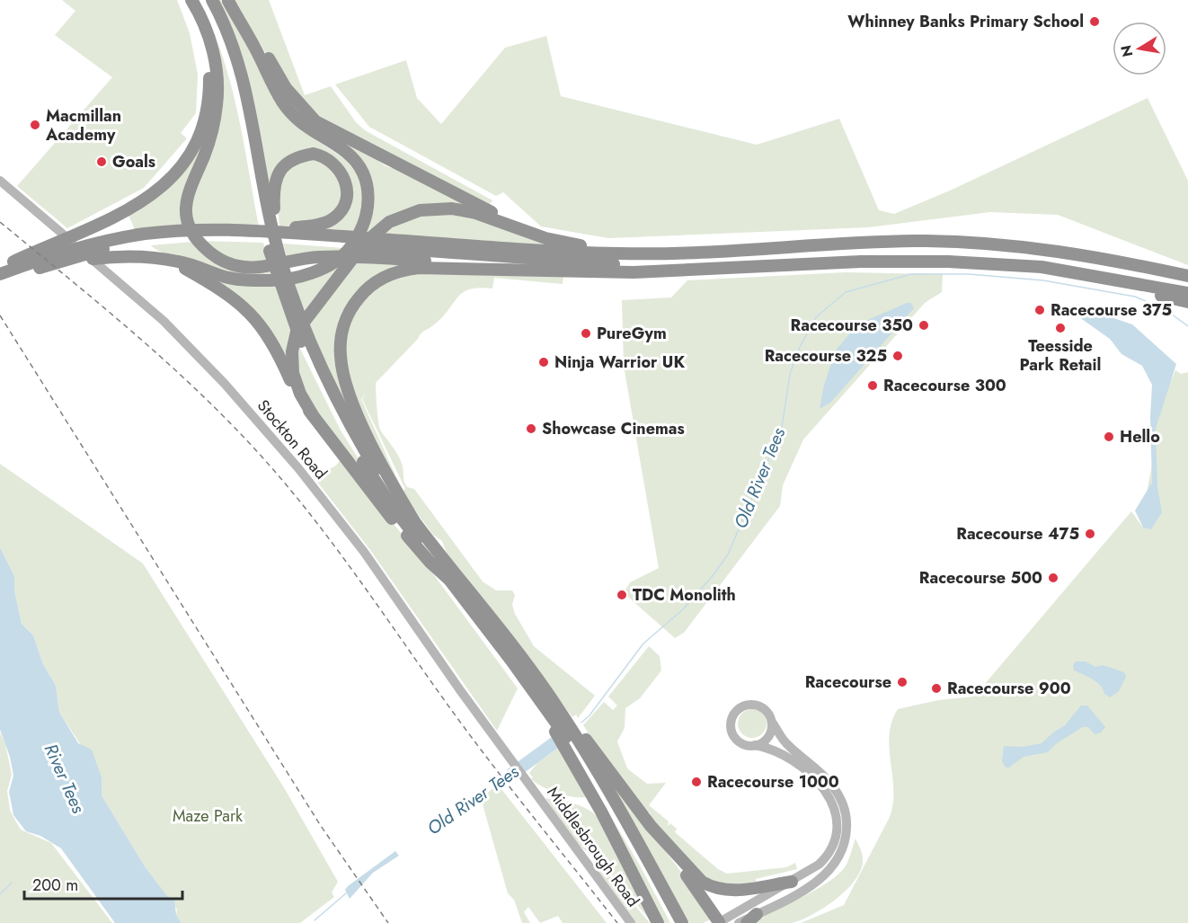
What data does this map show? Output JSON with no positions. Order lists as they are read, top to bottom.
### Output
{
  "streets": {
    "main road": ["Stockton Road", "Middlesbrough Road"]
  },
  "crossings": [
    ["Stockton Road", "Middlesbrough Road"]
  ],
  "water": ["Old River Tees", "River Tees"],
  "parks": ["Maze Park"],
  "places": [
    "Whinney Banks Primary School",
    "Macmillan Academy",
    "Goals",
    "Racecourse 375",
    "Racecourse 350",
    "Teesside Park Retail",
    "PureGym",
    "Racecourse 325",
    "Ninja Warrior UK",
    "Racecourse 300",
    "Showcase Cinemas",
    "Hello",
    "Racecourse 475",
    "Racecourse 500",
    "TDC Monolith",
    "Racecourse",
    "Racecourse 900",
    "Racecourse 1000"
  ],
  "scale_bar": "200 m",
  "north": "left"
}
